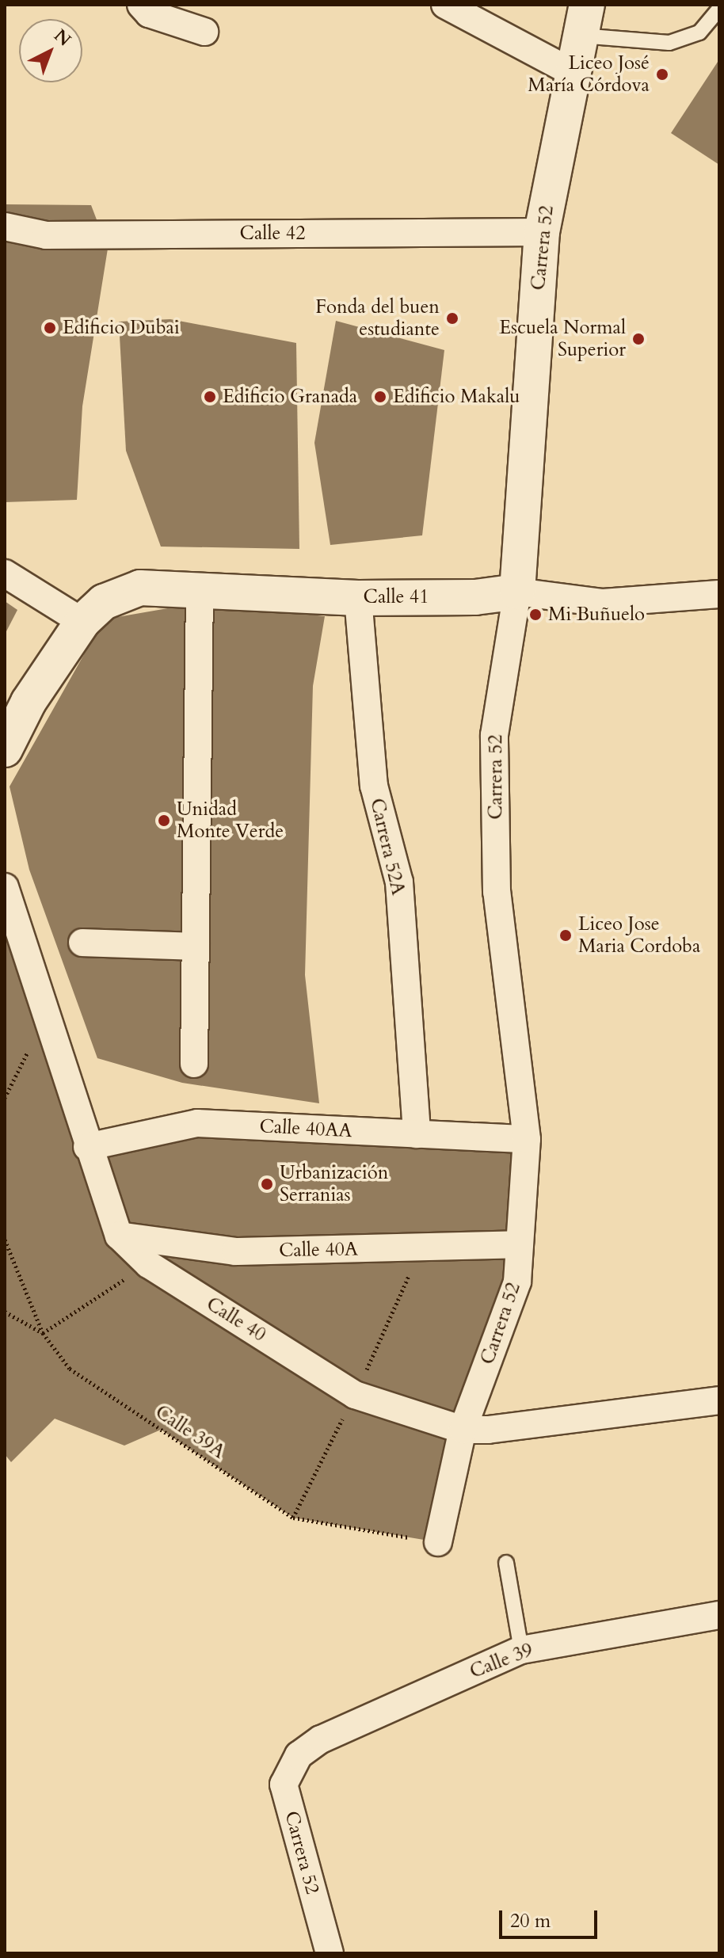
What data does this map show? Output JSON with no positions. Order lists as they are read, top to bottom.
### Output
{
  "streets": {
    "street": [
      "Calle 42",
      "Carrera 52",
      "Calle 41",
      "Carrera 52A",
      "Calle 40AA",
      "Calle 40A",
      "Calle 40",
      "Calle 39"
    ],
    "path": ["Calle 39A"]
  },
  "crossings": [
    ["Calle 42", "Carrera 52"],
    ["Carrera 52", "Calle 41"],
    ["Carrera 52", "Calle 40AA"],
    ["Carrera 52", "Calle 40A"],
    ["Carrera 52", "Calle 40"],
    ["Carrera 52", "Calle 39A"],
    ["Carrera 52", "Calle 39"],
    ["Calle 41", "Carrera 52A"],
    ["Carrera 52A", "Calle 40AA"],
    ["Calle 40AA", "Calle 40"],
    ["Calle 40A", "Calle 40"]
  ],
  "places": [
    "Liceo José María Córdova",
    "Fonda del buen estudiante",
    "Edificio Dubai",
    "Escuela Normal Superior",
    "Edificio Granada",
    "Edificio Makalu",
    "Mi Buñuelo",
    "Unidad Monte Verde",
    "Liceo Jose Maria Cordoba",
    "Urbanización Serranias"
  ],
  "scale_bar": "20 m",
  "north": "top right"
}
